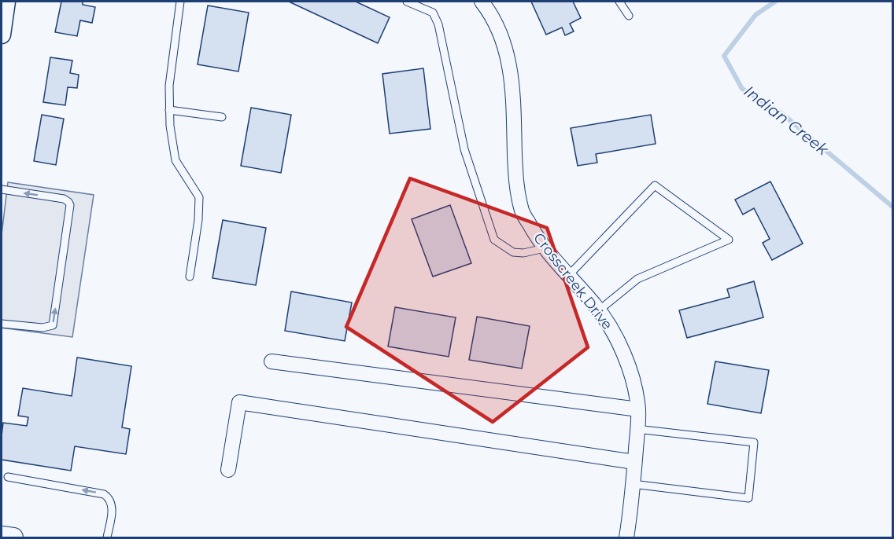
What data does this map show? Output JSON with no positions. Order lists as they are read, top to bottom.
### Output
{
  "streets": {
    "street": ["Crosscreek Drive"]
  },
  "water": ["Indian Creek"]
}
